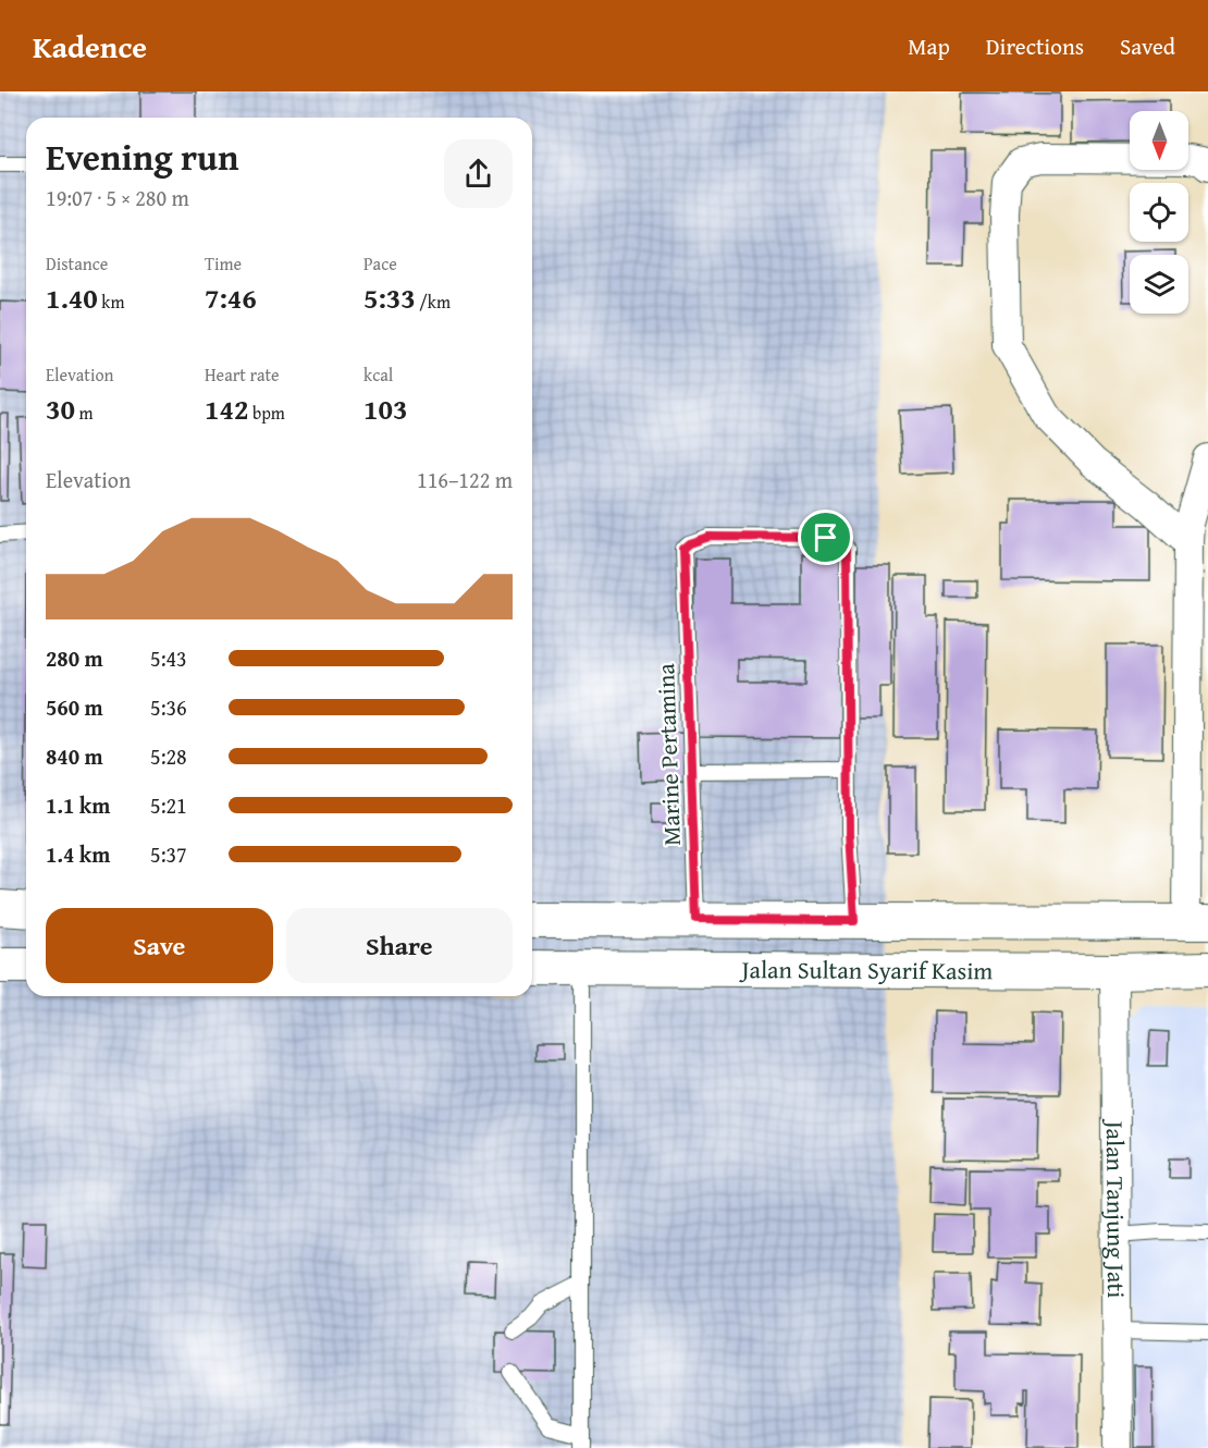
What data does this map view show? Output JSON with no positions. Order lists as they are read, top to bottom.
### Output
{
  "streets": {
    "street": ["Jalan Sultan Syarif Kasim", "Jalan Tanjung Jati"],
    "lane": ["Marine Pertamina"]
  },
  "crossings": [
    ["Marine Pertamina", "Jalan Sultan Syarif Kasim"],
    ["Jalan Sultan Syarif Kasim", "Jalan Tanjung Jati"]
  ],
  "north": "bottom",
  "page": {
    "header": "Kadence",
    "nav": ["Map", "Directions", "Saved"],
    "heading": ["Evening run", "19:07 · 5 × 280 m"],
    "stats": [
      ["Distance", "1.40 km"],
      ["Time", "7:46"],
      ["Pace", "5:33 /km"],
      ["Elevation", "30 m"],
      ["Heart rate", "142 bpm"],
      ["kcal", "103"]
    ],
    "chart": ["Elevation", "116–122 m"],
    "list": [
      {
        "name": "280 m",
        "note": "5:43"
      },
      {
        "name": "560 m",
        "note": "5:36"
      },
      {
        "name": "840 m",
        "note": "5:28"
      },
      {
        "name": "1.1 km",
        "note": "5:21"
      },
      {
        "name": "1.4 km",
        "note": "5:37"
      }
    ],
    "buttons": ["Save", "Share"]
  }
}
